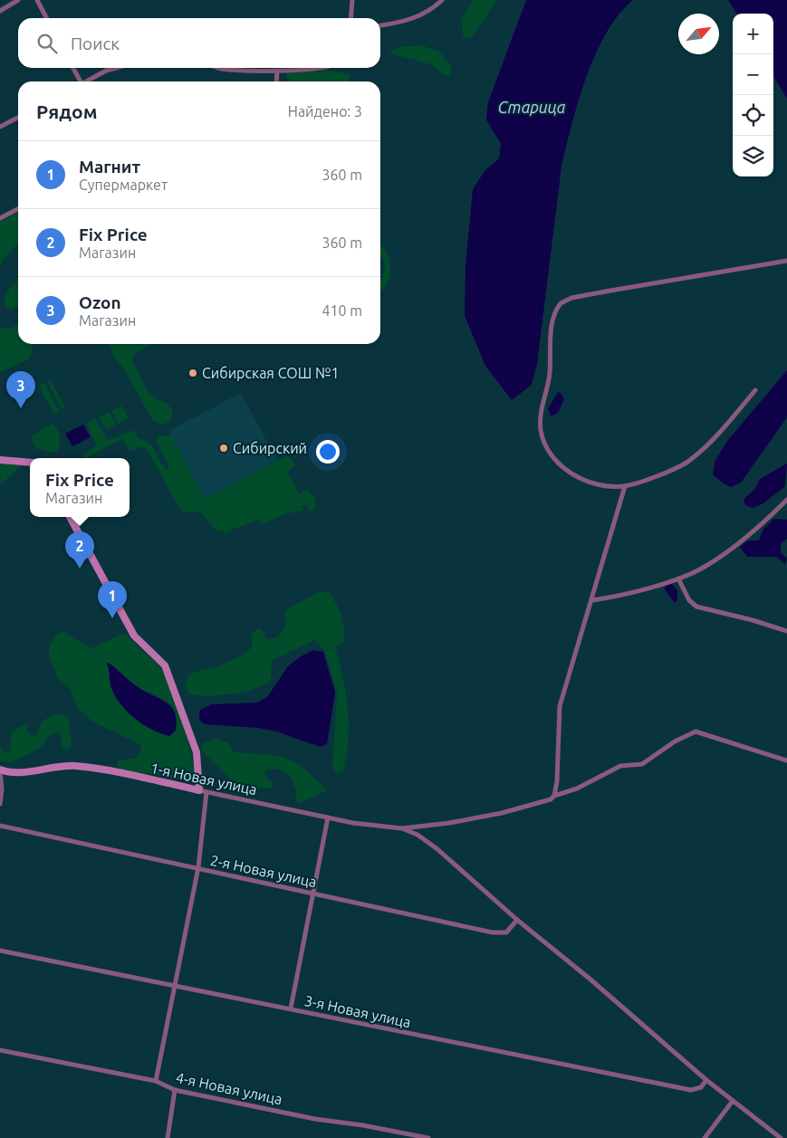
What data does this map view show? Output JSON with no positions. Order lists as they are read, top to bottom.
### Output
{
  "streets": {
    "street": [
      "1-я Новая улица",
      "2-я Новая улица",
      "3-я Новая улица",
      "4-я Новая улица"
    ]
  },
  "water": ["Старица"],
  "places": ["Сибирская СОШ №1", "Сибирский"],
  "north": "top right",
  "page": {
    "map_buttons": ["+", "−"],
    "search": "Поиск",
    "heading": ["Рядом", "Найдено: 3"],
    "list": [
      {
        "mark": "1",
        "name": "Магнит",
        "note": "Супермаркет",
        "value": "360 m"
      },
      {
        "mark": "2",
        "name": "Fix Price",
        "note": "Магазин",
        "value": "360 m"
      },
      {
        "mark": "3",
        "name": "Ozon",
        "note": "Магазин",
        "value": "410 m"
      }
    ],
    "pins": ["3", "2", "1"],
    "popup": ["Fix Price", "Магазин"]
  }
}
